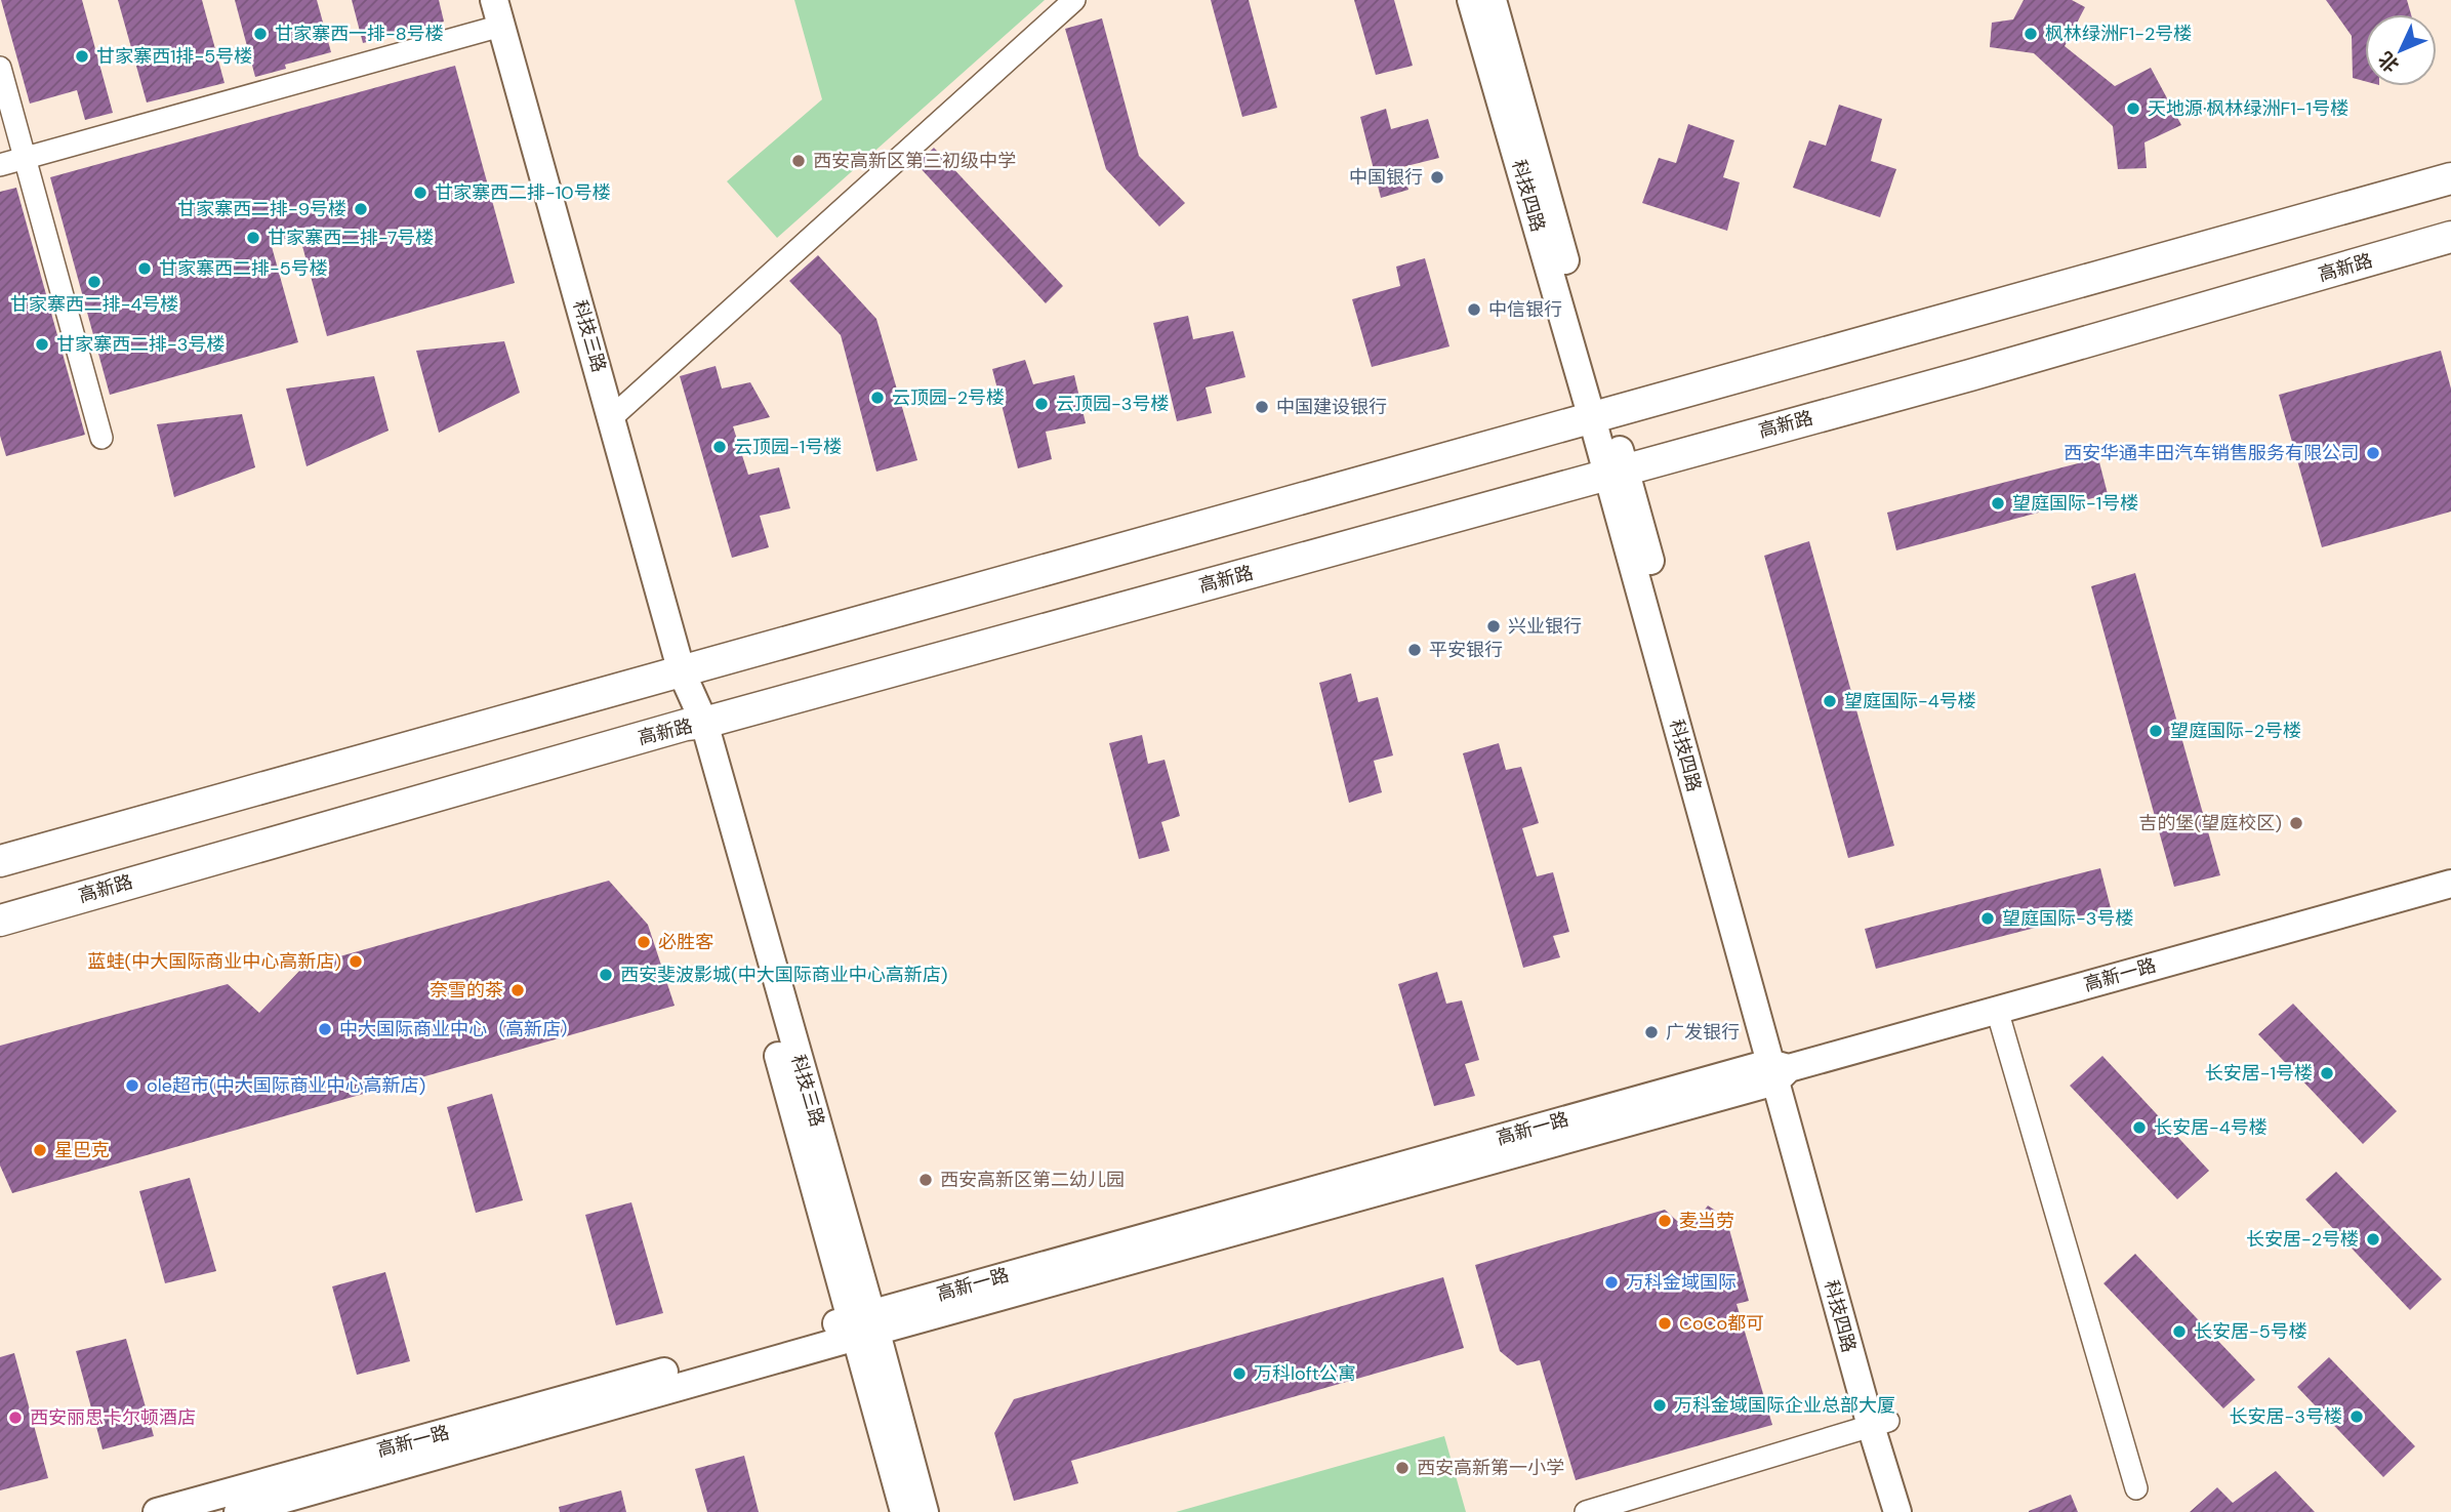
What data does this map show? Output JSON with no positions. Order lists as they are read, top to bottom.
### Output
{
  "streets": {
    "main road": ["高新路"],
    "street": ["科技四路", "科技三路", "高新一路"]
  },
  "crossings": [
    ["科技四路", "高新路"],
    ["科技四路", "高新一路"],
    ["高新路", "科技三路"],
    ["科技三路", "高新一路"]
  ],
  "places": [
    "甘家寨西一排-8号楼",
    "枫林绿洲F1-2号楼",
    "甘家寨西1排-5号楼",
    "天地源·枫林绿洲F1-1号楼",
    "西安高新区第三初级中学",
    "中国银行",
    "甘家寨西二排-10号楼",
    "甘家寨西二排-9号楼",
    "甘家寨西二排-7号楼",
    "甘家寨西二排-5号楼",
    "甘家寨西二排-4号楼",
    "中信银行",
    "甘家寨西二排-3号楼",
    "云顶园-2号楼",
    "云顶园-3号楼",
    "中国建设银行",
    "云顶园-1号楼",
    "西安华通丰田汽车销售服务有限公司",
    "望庭国际-1号楼",
    "兴业银行",
    "平安银行",
    "望庭国际-4号楼",
    "望庭国际-2号楼",
    "吉的堡(望庭校区)",
    "望庭国际-3号楼",
    "必胜客",
    "蓝蛙(中大国际商业中心高新店)",
    "西安斐波影城(中大国际商业中心高新店)",
    "奈雪的茶",
    "中大国际商业中心（高新店）",
    "广发银行",
    "长安居-1号楼",
    "ole超市(中大国际商业中心高新店)",
    "长安居-4号楼",
    "星巴克",
    "西安高新区第二幼儿园",
    "麦当劳",
    "长安居-2号楼",
    "万科金域国际",
    "CoCo都可",
    "长安居-5号楼",
    "万科loft公寓",
    "万科金域国际企业总部大厦",
    "长安居-3号楼",
    "西安丽思卡尔顿酒店",
    "西安高新第一小学"
  ],
  "north": "bottom left"
}
